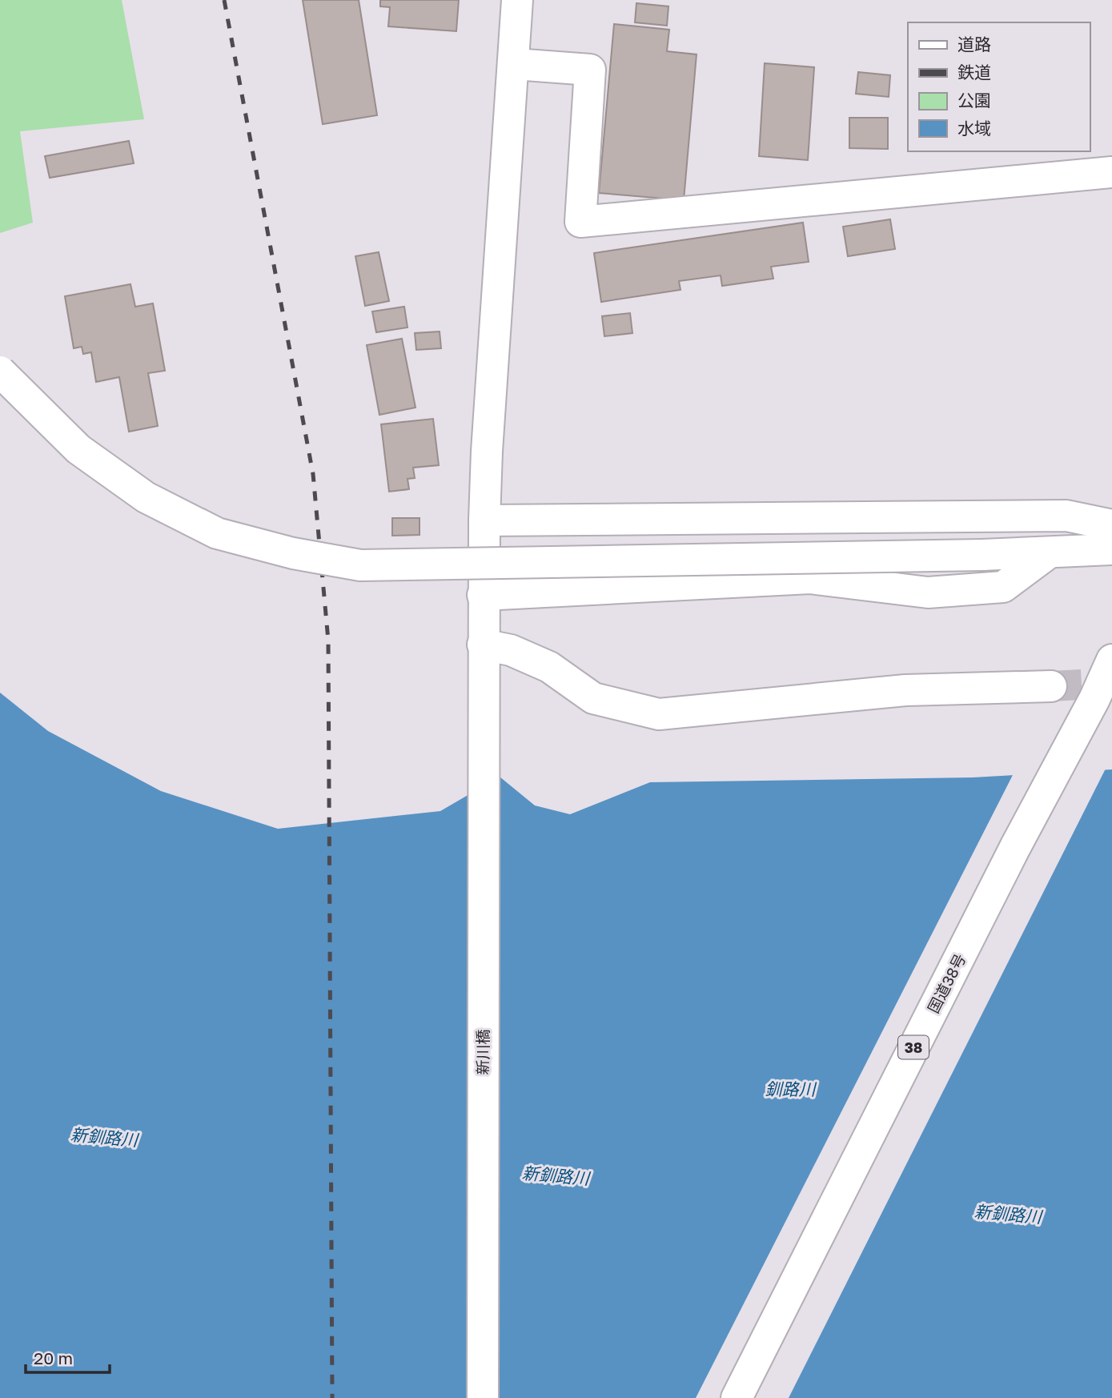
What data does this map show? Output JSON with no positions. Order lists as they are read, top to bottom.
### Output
{
  "streets": {
    "main road": ["国道38号", "38", "新川橋"]
  },
  "water": ["釧路川", "新釧路川"],
  "legend": [
    "道路",
    "鉄道",
    "公園",
    "水域"
  ],
  "scale_bar": "20 m"
}
